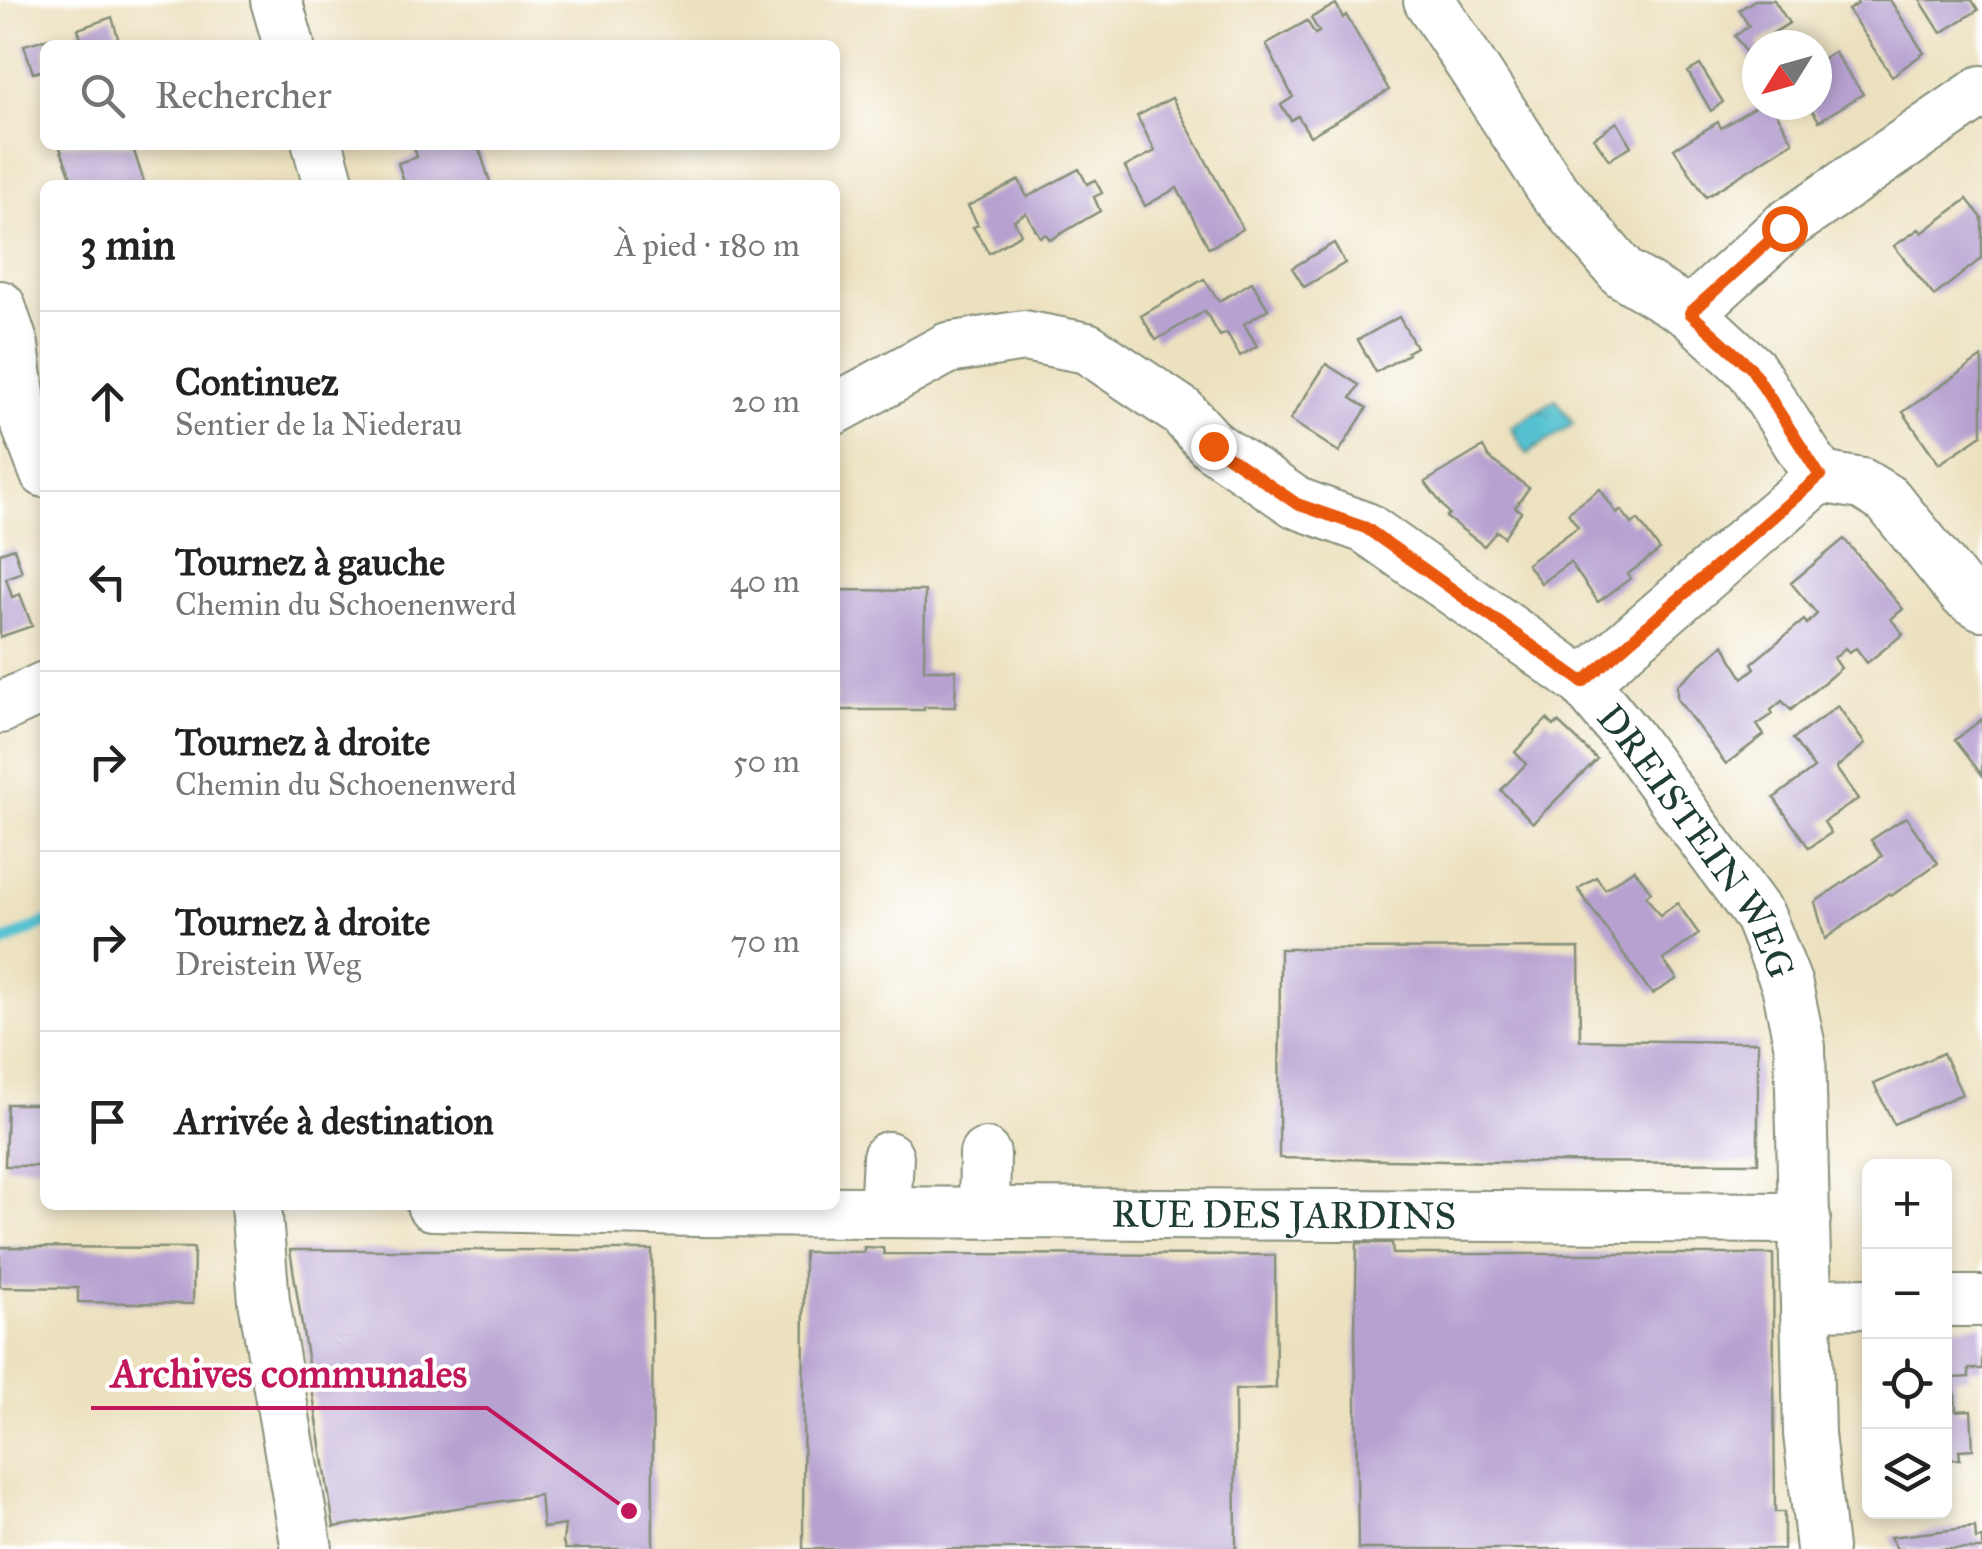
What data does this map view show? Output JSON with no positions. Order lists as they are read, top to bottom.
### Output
{
  "streets": {
    "street": ["DREISTEIN WEG", "RUE DES JARDINS"]
  },
  "crossings": [
    ["DREISTEIN WEG", "RUE DES JARDINS"]
  ],
  "places": ["Archives communales"],
  "north": "bottom left",
  "page": {
    "search": "Rechercher",
    "heading": ["3 min", "À pied · 180 m"],
    "list": [
      ["Continuez", "Sentier de la Niederau", "20 m"],
      ["Tournez à gauche", "Chemin du Schoenenwerd", "40 m"],
      ["Tournez à droite", "Chemin du Schoenenwerd", "50 m"],
      ["Tournez à droite", "Dreistein Weg", "70 m"],
      "Arrivée à destination"
    ],
    "map_buttons": ["+", "−"]
  }
}
